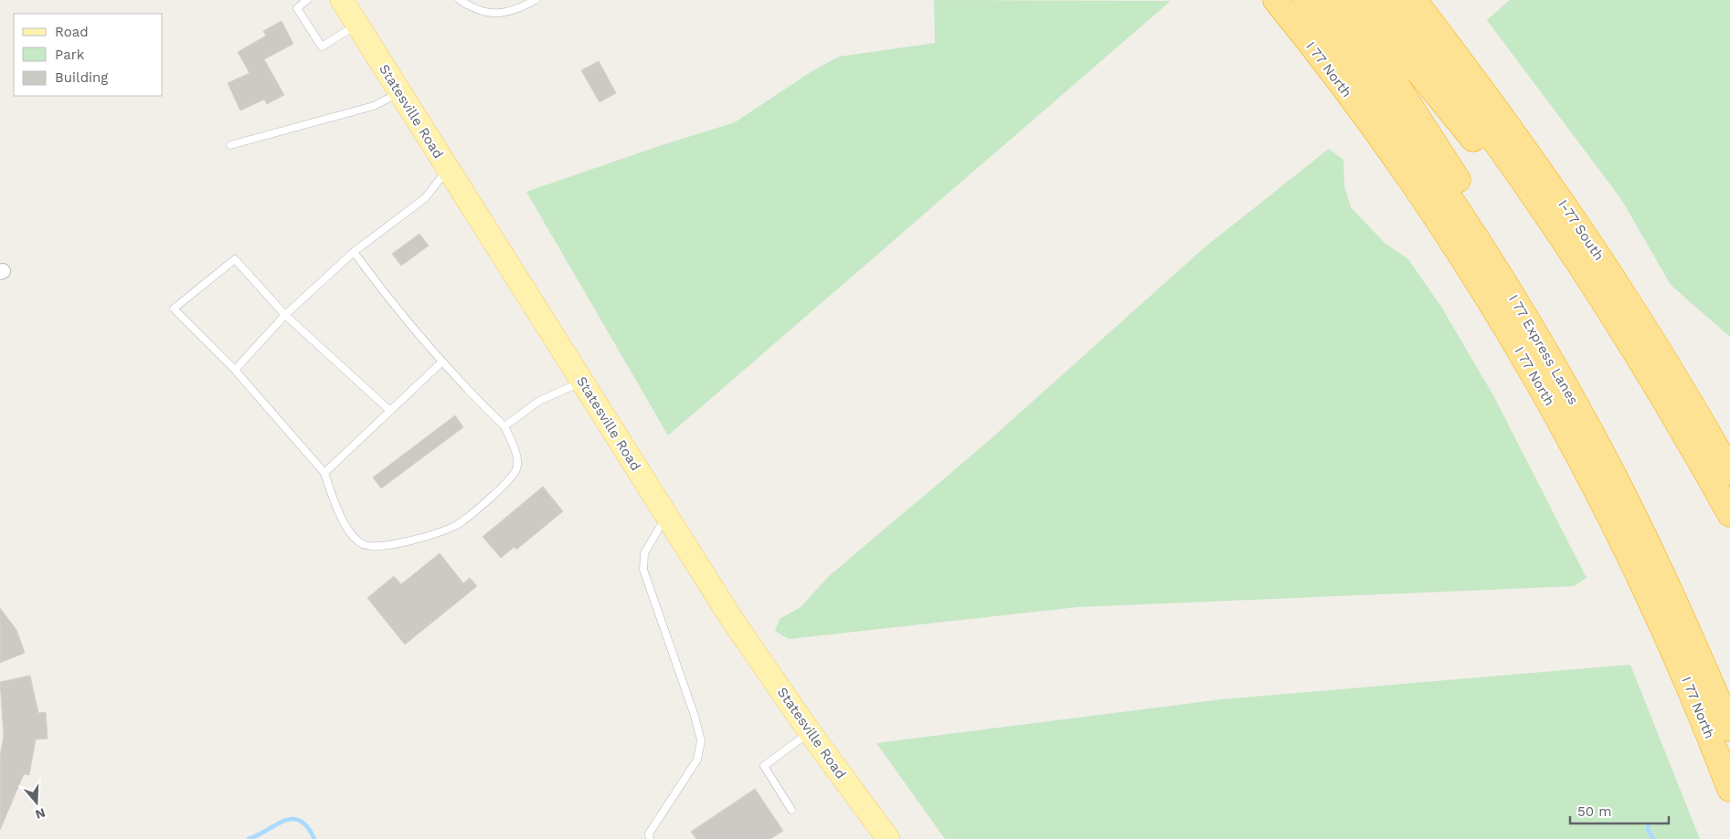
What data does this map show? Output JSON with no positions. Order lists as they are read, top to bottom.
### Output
{
  "streets": {
    "highway": ["I 77 North", "I-77 South", "I 77 Express Lanes"],
    "main road": ["Statesville Road"]
  },
  "legend": ["Road", "Park", "Building"],
  "scale_bar": "50 m",
  "north": "bottom"
}
